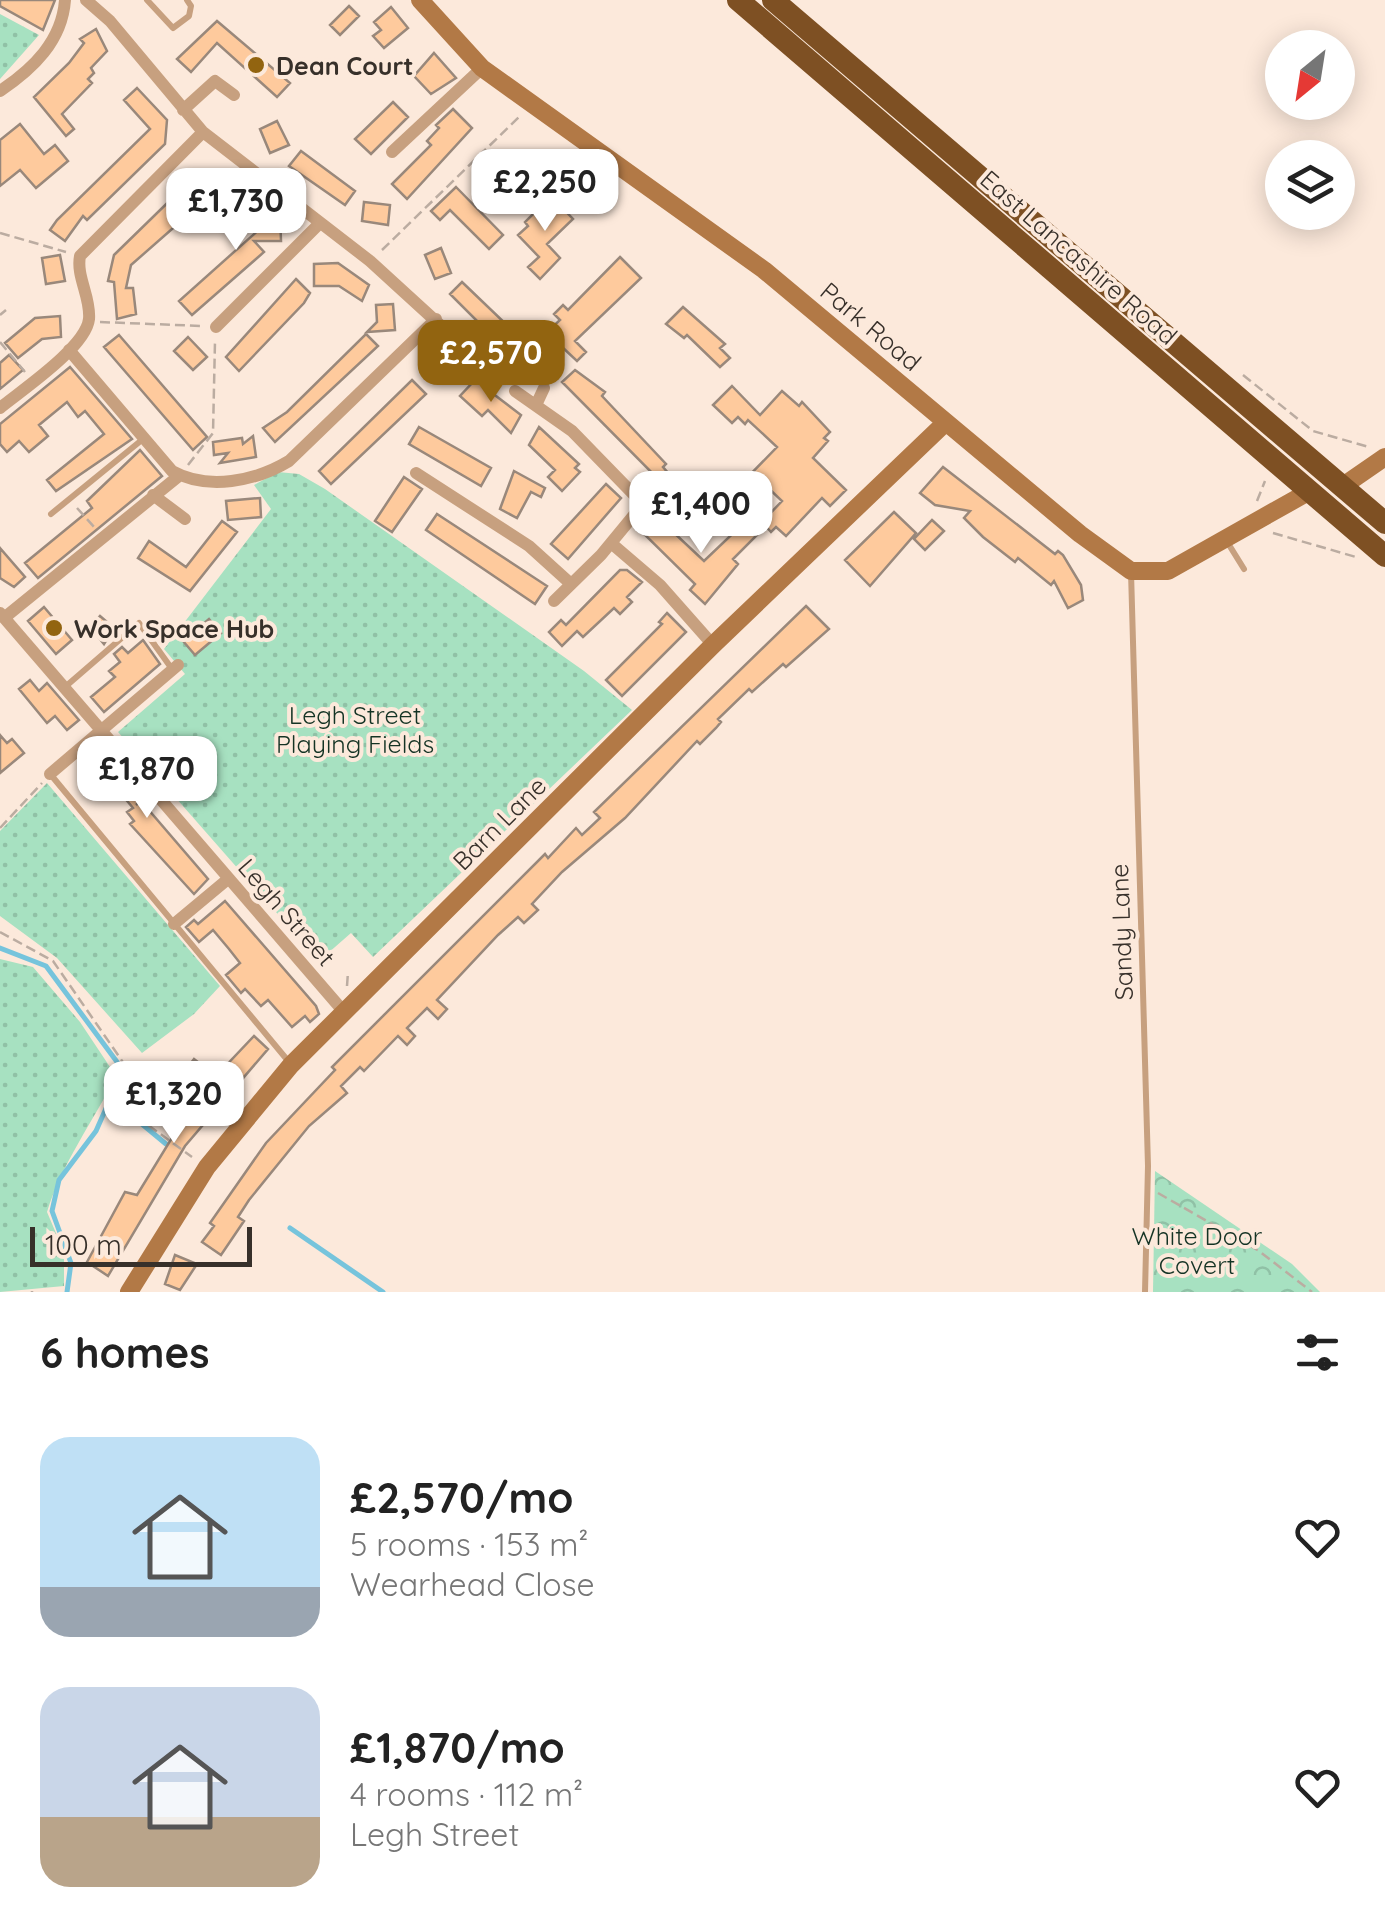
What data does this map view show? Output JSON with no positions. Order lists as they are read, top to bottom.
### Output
{
  "streets": {
    "highway": ["East Lancashire Road"],
    "street": ["Park Road", "Barn Lane", "Legh Street"],
    "lane": ["Sandy Lane"]
  },
  "crossings": [
    ["Park Road", "Barn Lane"],
    ["Park Road", "Sandy Lane"],
    ["Barn Lane", "Legh Street"]
  ],
  "parks": ["Legh Street Playing Fields", "White Door Covert"],
  "places": ["Dean Court", "Work Space Hub"],
  "scale_bar": "100 m",
  "north": "bottom left",
  "page": {
    "price": [
      "£2,250",
      "£1,730",
      "£2,570",
      "£1,400",
      "£1,870",
      "£1,320"
    ],
    "scale": "100 m",
    "heading": "6 homes",
    "list": [
      {
        "name": "£2,570/mo",
        "note": "5 rooms · 153 m² · Wearhead Close"
      },
      {
        "name": "£1,870/mo",
        "note": "4 rooms · 112 m² · Legh Street"
      }
    ]
  }
}
